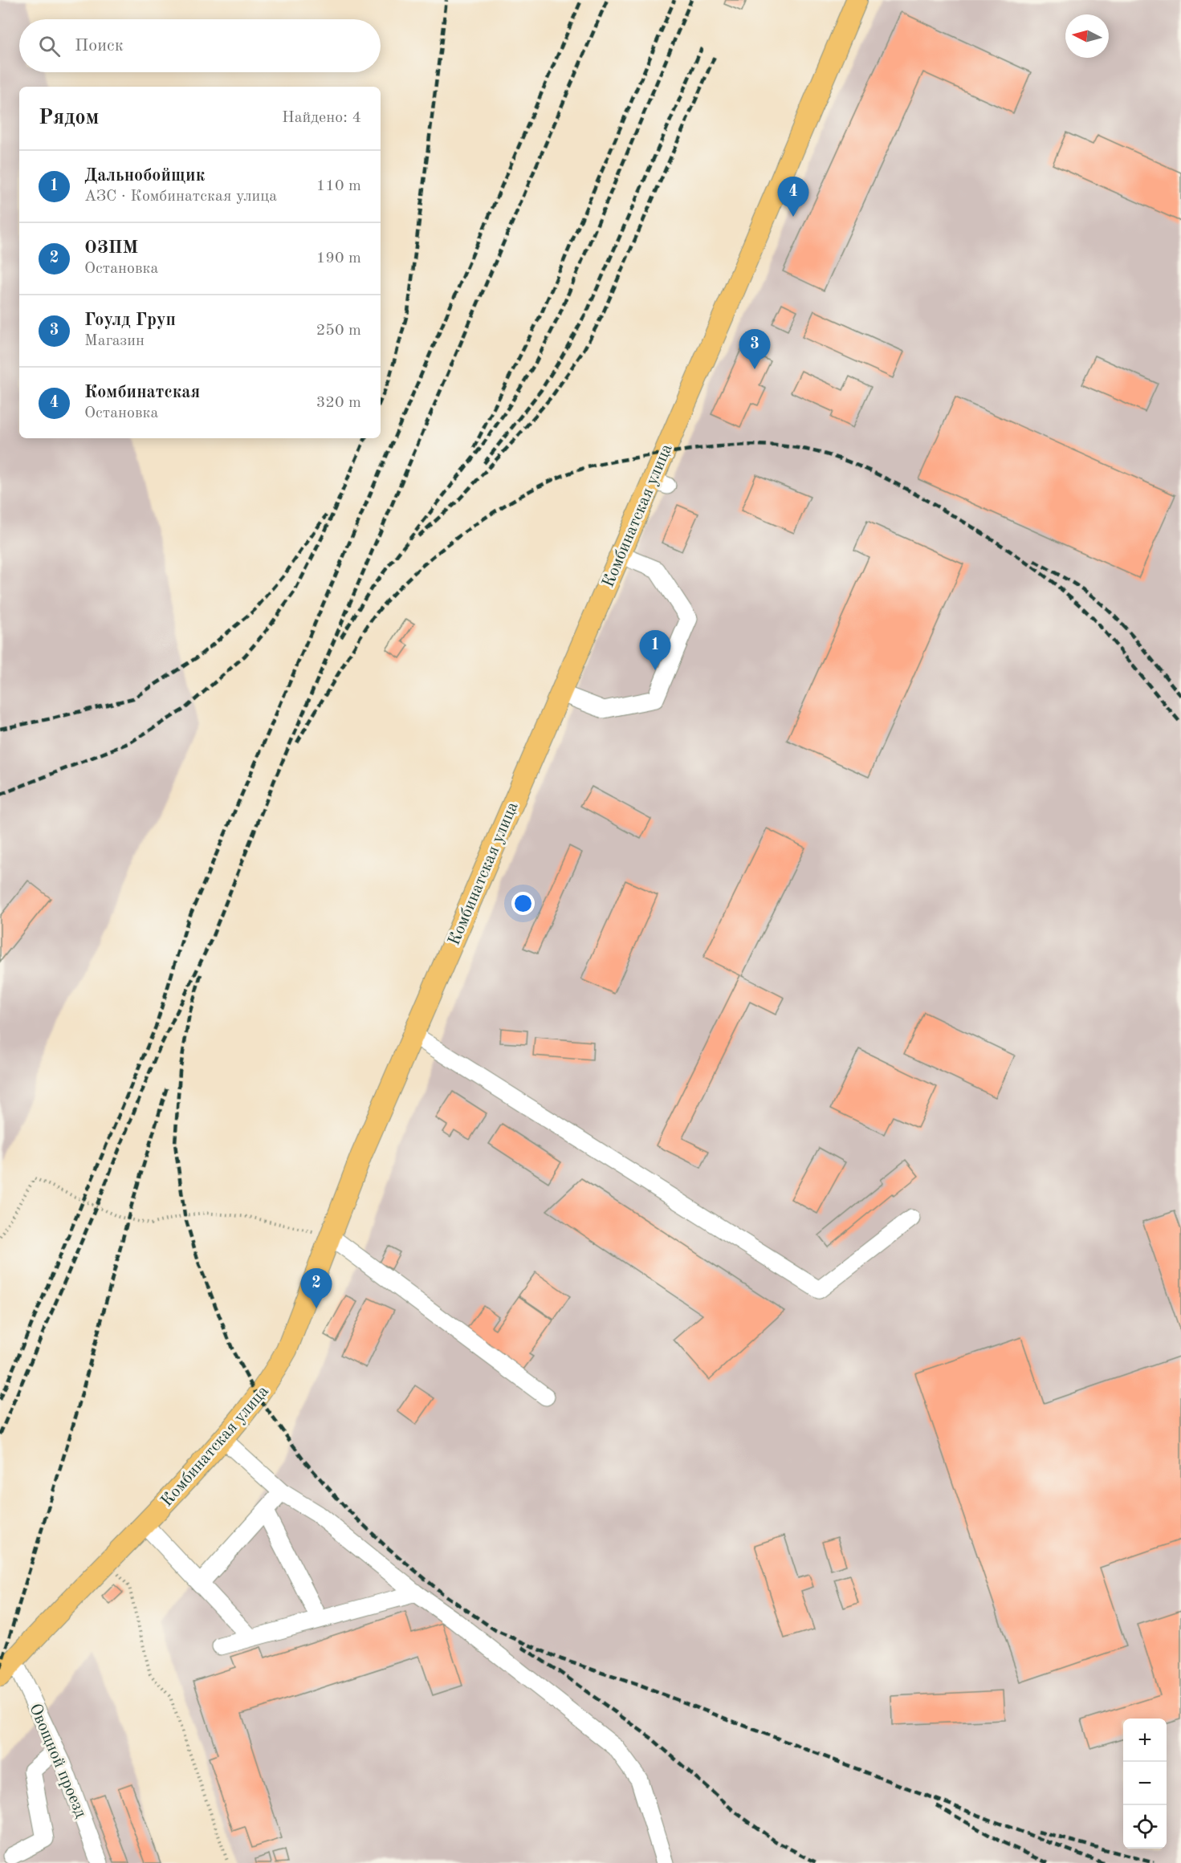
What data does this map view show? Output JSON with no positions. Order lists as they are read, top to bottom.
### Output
{
  "streets": {
    "main road": ["Комбинатская улица"],
    "street": ["Овощной проезд"]
  },
  "crossings": [
    ["Комбинатская улица", "Овощной проезд"]
  ],
  "north": "left",
  "page": {
    "search": "Поиск",
    "heading": ["Рядом", "Найдено: 4"],
    "list": [
      {
        "mark": "1",
        "name": "Дальнобойщик",
        "note": "АЗС · Комбинатская улица",
        "value": "110 m"
      },
      {
        "mark": "2",
        "name": "ОЗПМ",
        "note": "Остановка",
        "value": "190 m"
      },
      {
        "mark": "3",
        "name": "Гоулд Груп",
        "note": "Магазин",
        "value": "250 m"
      },
      {
        "mark": "4",
        "name": "Комбинатская",
        "note": "Остановка",
        "value": "320 m"
      }
    ],
    "pins": [
      "4",
      "3",
      "1",
      "2"
    ],
    "map_buttons": ["+", "−"]
  }
}
